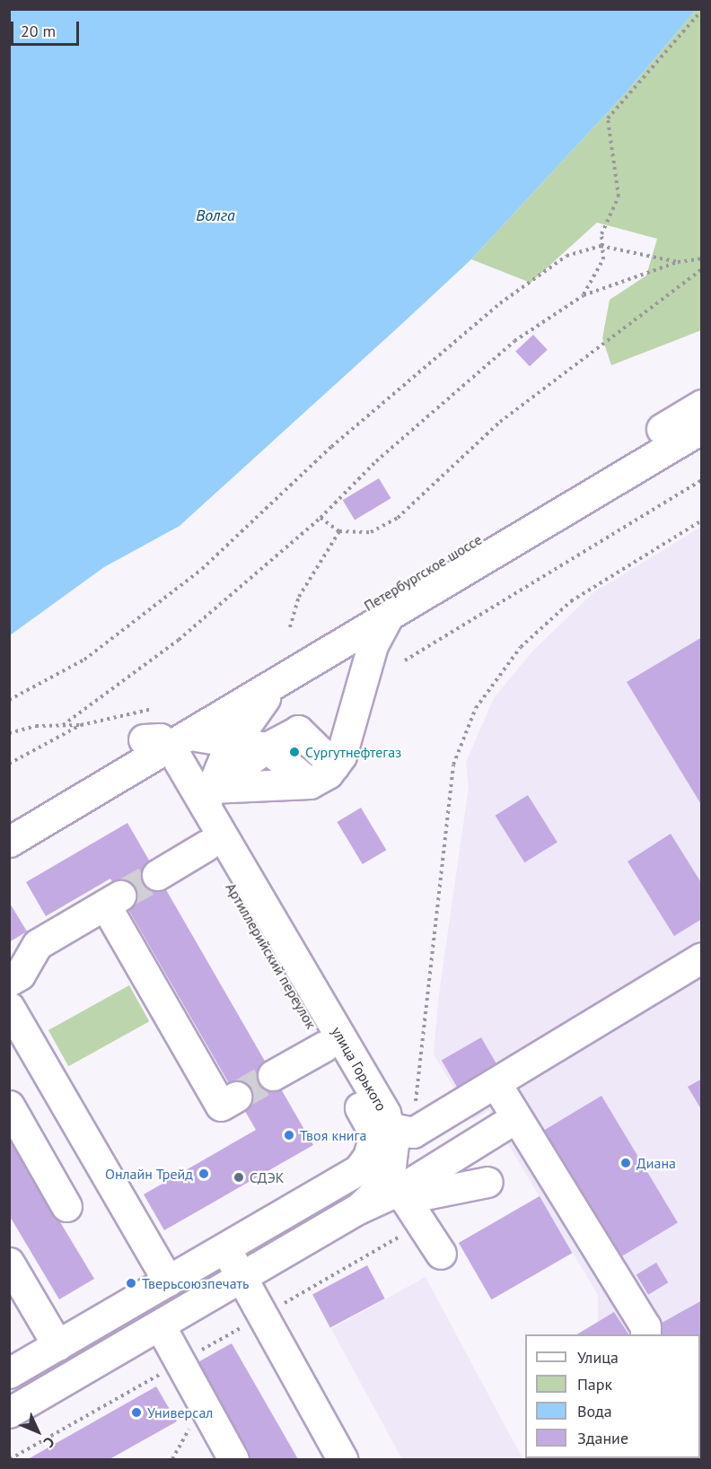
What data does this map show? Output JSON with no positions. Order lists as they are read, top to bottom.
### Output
{
  "streets": {
    "main road": ["Петербургское шоссе", "Артиллерийский переулок", "улица Горького"]
  },
  "crossings": [
    ["Петербургское шоссе", "Артиллерийский переулок"],
    ["Петербургское шоссе", "улица Горького"],
    ["Артиллерийский переулок", "улица Горького"]
  ],
  "water": ["Волга"],
  "places": [
    "Сургутнефтегаз",
    "Твоя книга",
    "Диана",
    "Онлайн Трейд",
    "СДЭК",
    "Тверьсоюзпечать",
    "Универсал"
  ],
  "legend": [
    "Улица",
    "Парк",
    "Вода",
    "Здание"
  ],
  "scale_bar": "20 m",
  "north": "bottom right"
}
